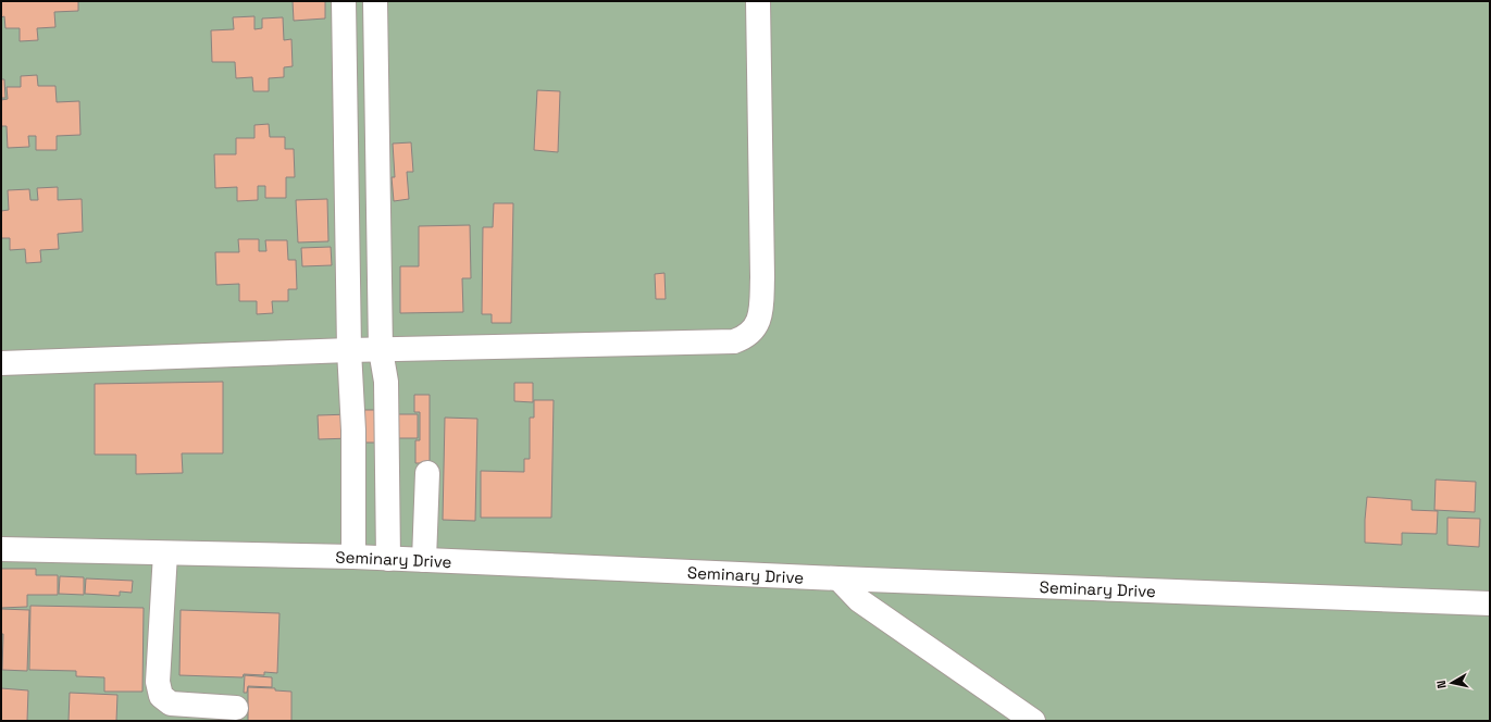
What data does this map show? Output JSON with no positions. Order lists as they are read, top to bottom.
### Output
{
  "streets": {
    "street": ["Seminary Drive"]
  },
  "north": "left"
}
